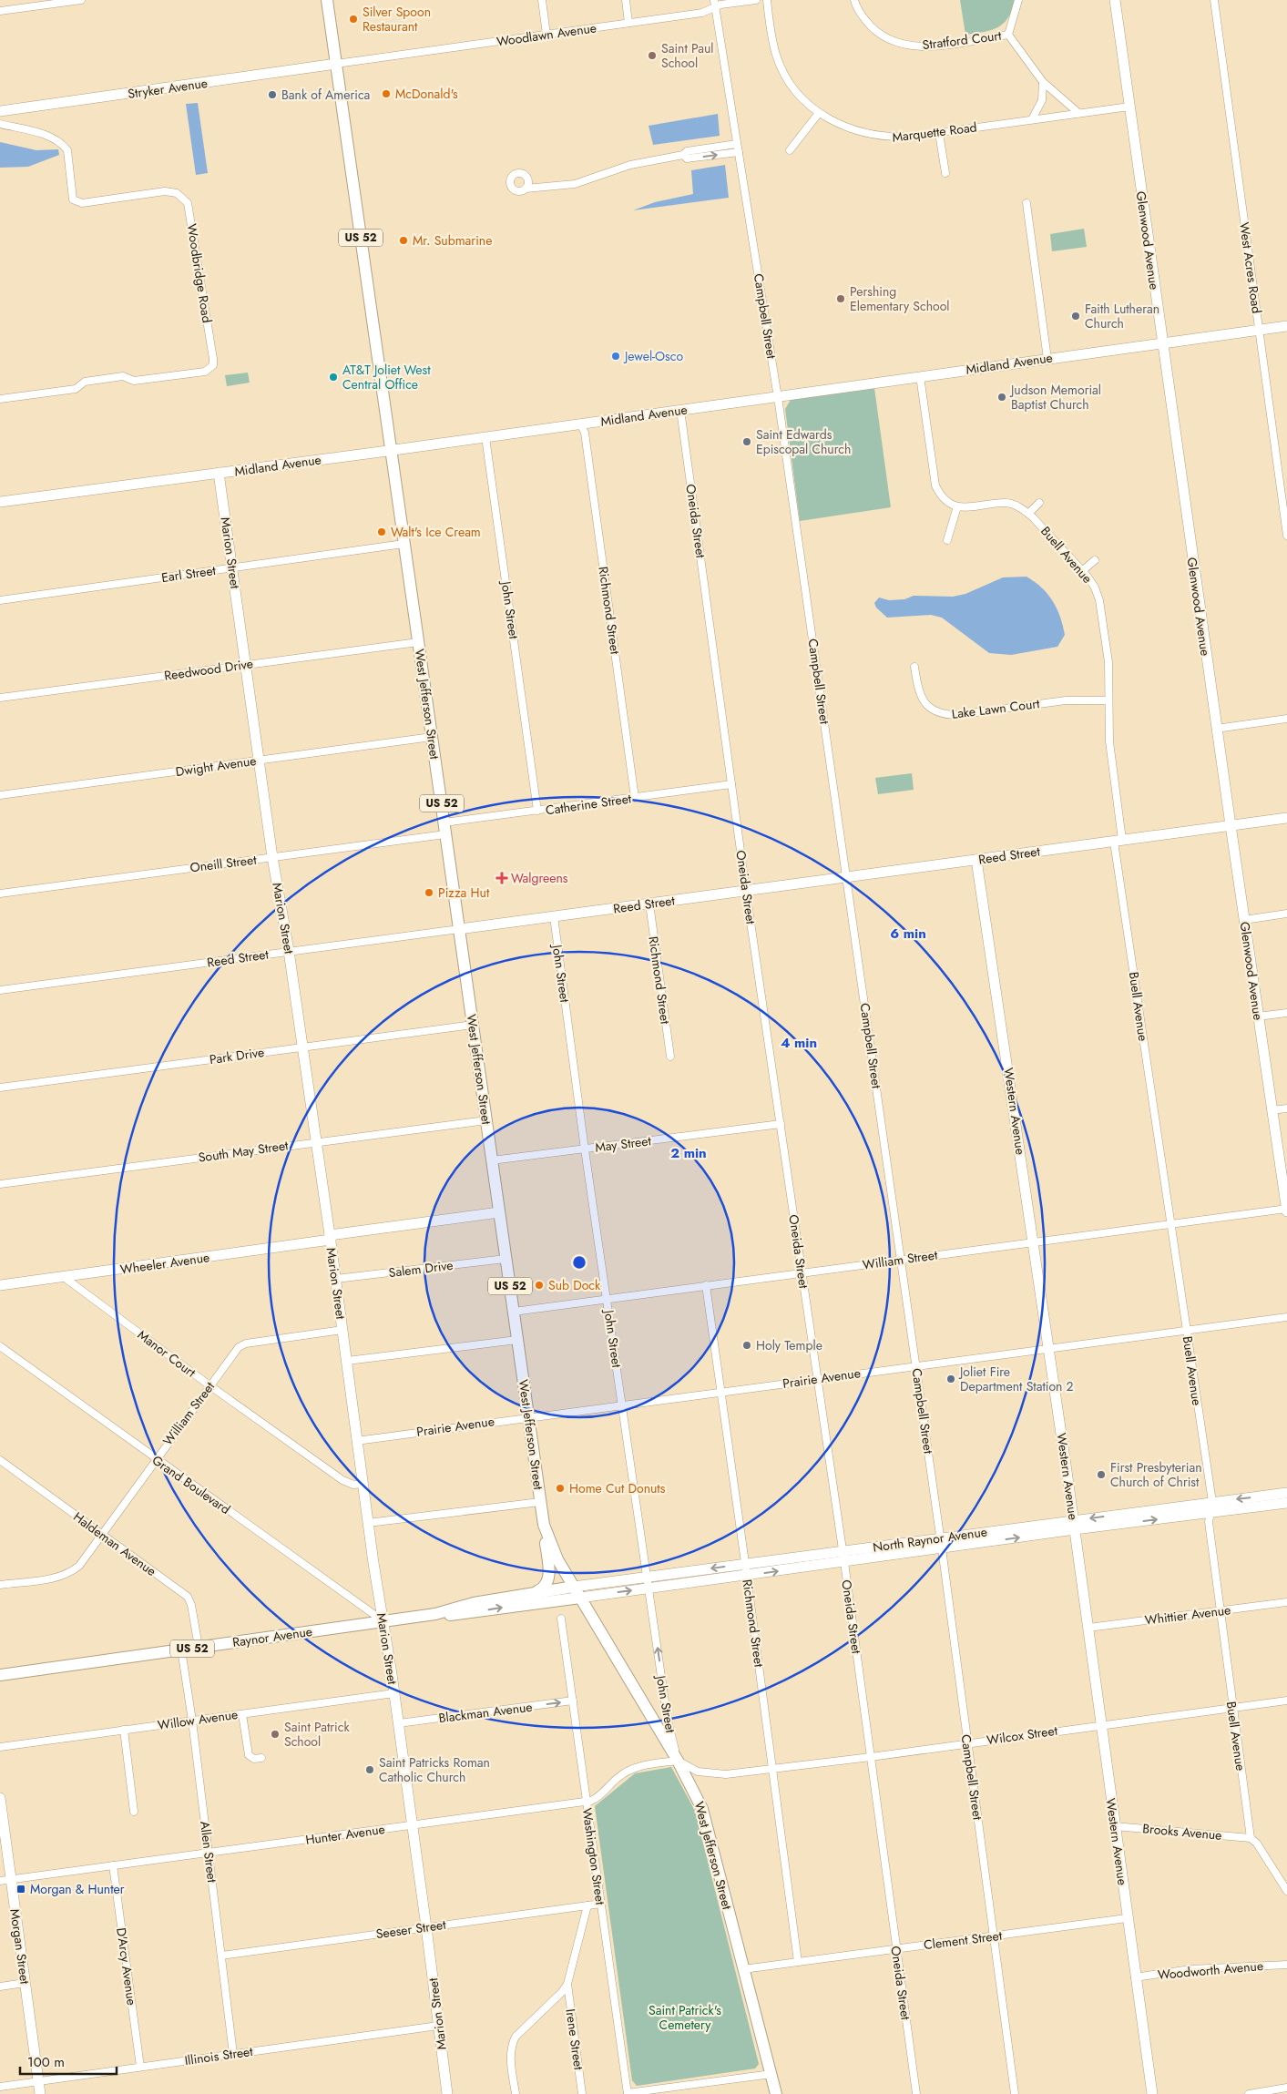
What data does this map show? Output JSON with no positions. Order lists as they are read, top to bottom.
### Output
{
  "streets": {
    "main road": ["US 52", "West Jefferson Street", "Raynor Avenue"],
    "street": [
      "Woodlawn Avenue",
      "Stratford Court",
      "Stryker Avenue",
      "Marquette Road",
      "Glenwood Avenue",
      "West Acres Road",
      "Woodbridge Road",
      "Campbell Street",
      "Midland Avenue",
      "Oneida Street",
      "Marion Street",
      "Buell Avenue",
      "Earl Street",
      "John Street",
      "Richmond Street",
      "Reedwood Drive",
      "Lake Lawn Court",
      "Dwight Avenue",
      "Catherine Street",
      "Reed Street",
      "Oneill Street",
      "Park Drive",
      "Western Avenue",
      "May Street",
      "South May Street",
      "William Street",
      "Wheeler Avenue",
      "Salem Drive",
      "Manor Court",
      "Prairie Avenue",
      "Grand Boulevard",
      "North Raynor Avenue",
      "Haldeman Avenue",
      "Whittier Avenue",
      "Blackman Avenue",
      "Willow Avenue",
      "Wilcox Street",
      "Brooks Avenue",
      "Hunter Avenue",
      "Allen Street",
      "Washington Street",
      "Seeser Street",
      "Clement Street",
      "Morgan Street",
      "D'Arcy Avenue",
      "Woodworth Avenue",
      "Irene Street",
      "Illinois Street"
    ]
  },
  "crossings": [
    ["Woodlawn Avenue", "Stryker Avenue"],
    ["Woodlawn Avenue", "Campbell Street"],
    ["Woodlawn Avenue", "West Jefferson Street"],
    ["Stryker Avenue", "Woodbridge Road"],
    ["Stryker Avenue", "West Jefferson Street"],
    ["Marquette Road", "Glenwood Avenue"],
    ["US 52", "West Jefferson Street"],
    ["US 52", "Raynor Avenue"],
    ["Glenwood Avenue", "Midland Avenue"],
    ["Glenwood Avenue", "Reed Street"],
    ["Glenwood Avenue", "William Street"],
    ["West Acres Road", "Midland Avenue"],
    ["Campbell Street", "Midland Avenue"],
    ["Campbell Street", "Reed Street"],
    ["Campbell Street", "William Street"],
    ["Campbell Street", "Prairie Avenue"],
    ["Campbell Street", "North Raynor Avenue"],
    ["Campbell Street", "Wilcox Street"],
    ["Campbell Street", "Clement Street"],
    ["Midland Avenue", "Oneida Street"],
    ["Midland Avenue", "Marion Street"],
    ["Midland Avenue", "John Street"],
    ["Midland Avenue", "Richmond Street"],
    ["Midland Avenue", "West Jefferson Street"],
    ["Oneida Street", "Catherine Street"],
    ["Oneida Street", "Reed Street"],
    ["Oneida Street", "May Street"],
    ["Oneida Street", "William Street"],
    ["Oneida Street", "Prairie Avenue"],
    ["Oneida Street", "North Raynor Avenue"],
    ["Oneida Street", "Wilcox Street"],
    ["Oneida Street", "Clement Street"],
    ["Marion Street", "Earl Street"],
    ["Marion Street", "Reedwood Drive"],
    ["Marion Street", "Dwight Avenue"],
    ["Marion Street", "Reed Street"],
    ["Marion Street", "Oneill Street"],
    ["Marion Street", "Park Drive"],
    ["Marion Street", "South May Street"],
    ["Marion Street", "William Street"],
    ["Marion Street", "Wheeler Avenue"],
    ["Marion Street", "Salem Drive"],
    ["Marion Street", "Manor Court"],
    ["Marion Street", "Prairie Avenue"],
    ["Marion Street", "Grand Boulevard"],
    ["Marion Street", "Raynor Avenue"],
    ["Marion Street", "Blackman Avenue"],
    ["Marion Street", "Willow Avenue"],
    ["Marion Street", "Hunter Avenue"],
    ["Marion Street", "Seeser Street"],
    ["Marion Street", "Illinois Street"],
    ["Buell Avenue", "Lake Lawn Court"],
    ["Buell Avenue", "Reed Street"],
    ["Buell Avenue", "William Street"],
    ["Buell Avenue", "Prairie Avenue"],
    ["Buell Avenue", "North Raynor Avenue"],
    ["Buell Avenue", "Whittier Avenue"],
    ["Buell Avenue", "Wilcox Street"],
    ["Buell Avenue", "Brooks Avenue"],
    ["Earl Street", "West Jefferson Street"],
    ["John Street", "West Jefferson Street"],
    ["John Street", "Catherine Street"],
    ["John Street", "Reed Street"],
    ["John Street", "May Street"],
    ["John Street", "William Street"],
    ["John Street", "Prairie Avenue"],
    ["John Street", "North Raynor Avenue"],
    ["John Street", "Wilcox Street"],
    ["John Street", "Hunter Avenue"],
    ["Richmond Street", "Catherine Street"],
    ["Richmond Street", "Reed Street"],
    ["Richmond Street", "William Street"],
    ["Richmond Street", "Prairie Avenue"],
    ["Richmond Street", "North Raynor Avenue"],
    ["Richmond Street", "Wilcox Street"],
    ["Richmond Street", "Clement Street"],
    ["Reedwood Drive", "West Jefferson Street"],
    ["West Jefferson Street", "Dwight Avenue"],
    ["West Jefferson Street", "Catherine Street"],
    ["West Jefferson Street", "Reed Street"],
    ["West Jefferson Street", "Oneill Street"],
    ["West Jefferson Street", "Park Drive"],
    ["West Jefferson Street", "May Street"],
    ["West Jefferson Street", "South May Street"],
    ["West Jefferson Street", "William Street"],
    ["West Jefferson Street", "Wheeler Avenue"],
    ["West Jefferson Street", "Salem Drive"],
    ["West Jefferson Street", "Prairie Avenue"],
    ["West Jefferson Street", "North Raynor Avenue"],
    ["West Jefferson Street", "Raynor Avenue"],
    ["West Jefferson Street", "Wilcox Street"],
    ["West Jefferson Street", "Hunter Avenue"],
    ["West Jefferson Street", "Clement Street"],
    ["Catherine Street", "Oneill Street"],
    ["Reed Street", "Western Avenue"],
    ["Western Avenue", "William Street"],
    ["Western Avenue", "Prairie Avenue"],
    ["Western Avenue", "North Raynor Avenue"],
    ["Western Avenue", "Whittier Avenue"],
    ["Western Avenue", "Wilcox Street"],
    ["Western Avenue", "Brooks Avenue"],
    ["Western Avenue", "Clement Street"],
    ["Western Avenue", "Woodworth Avenue"],
    ["William Street", "Manor Court"],
    ["William Street", "Grand Boulevard"],
    ["William Street", "Haldeman Avenue"],
    ["Wheeler Avenue", "Manor Court"],
    ["Grand Boulevard", "Raynor Avenue"],
    ["North Raynor Avenue", "Raynor Avenue"],
    ["Haldeman Avenue", "Raynor Avenue"],
    ["Raynor Avenue", "Allen Street"],
    ["Blackman Avenue", "Washington Street"],
    ["Willow Avenue", "Allen Street"],
    ["Wilcox Street", "Hunter Avenue"],
    ["Hunter Avenue", "Allen Street"],
    ["Hunter Avenue", "Washington Street"],
    ["Hunter Avenue", "Morgan Street"],
    ["Hunter Avenue", "D'Arcy Avenue"],
    ["Allen Street", "Seeser Street"],
    ["Allen Street", "Illinois Street"],
    ["Washington Street", "Seeser Street"],
    ["Morgan Street", "Illinois Street"],
    ["D'Arcy Avenue", "Illinois Street"]
  ],
  "one_way": ["Blackman Avenue"],
  "parks": ["Saint Patrick's Cemetery"],
  "places": {
    "other": [
      "Silver Spoon Restaurant",
      "Saint Paul School",
      "McDonald's",
      "Bank of America",
      "Mr. Submarine",
      "Pershing Elementary School",
      "Faith Lutheran Church",
      "Jewel-Osco",
      "AT&T Joliet West Central Office",
      "Judson Memorial Baptist Church",
      "Saint Edwards Episcopal Church",
      "Walt's Ice Cream",
      "Pizza Hut",
      "Sub Dock",
      "Holy Temple",
      "Joliet Fire Department Station 2",
      "First Presbyterian Church of Christ",
      "Home Cut Donuts",
      "Saint Patrick School",
      "Saint Patricks Roman Catholic Church"
    ],
    "health": ["Walgreens"],
    "transit": ["Morgan & Hunter"]
  },
  "scale_bar": "100 m",
  "rings": ["6 min", "4 min", "2 min"]
}
